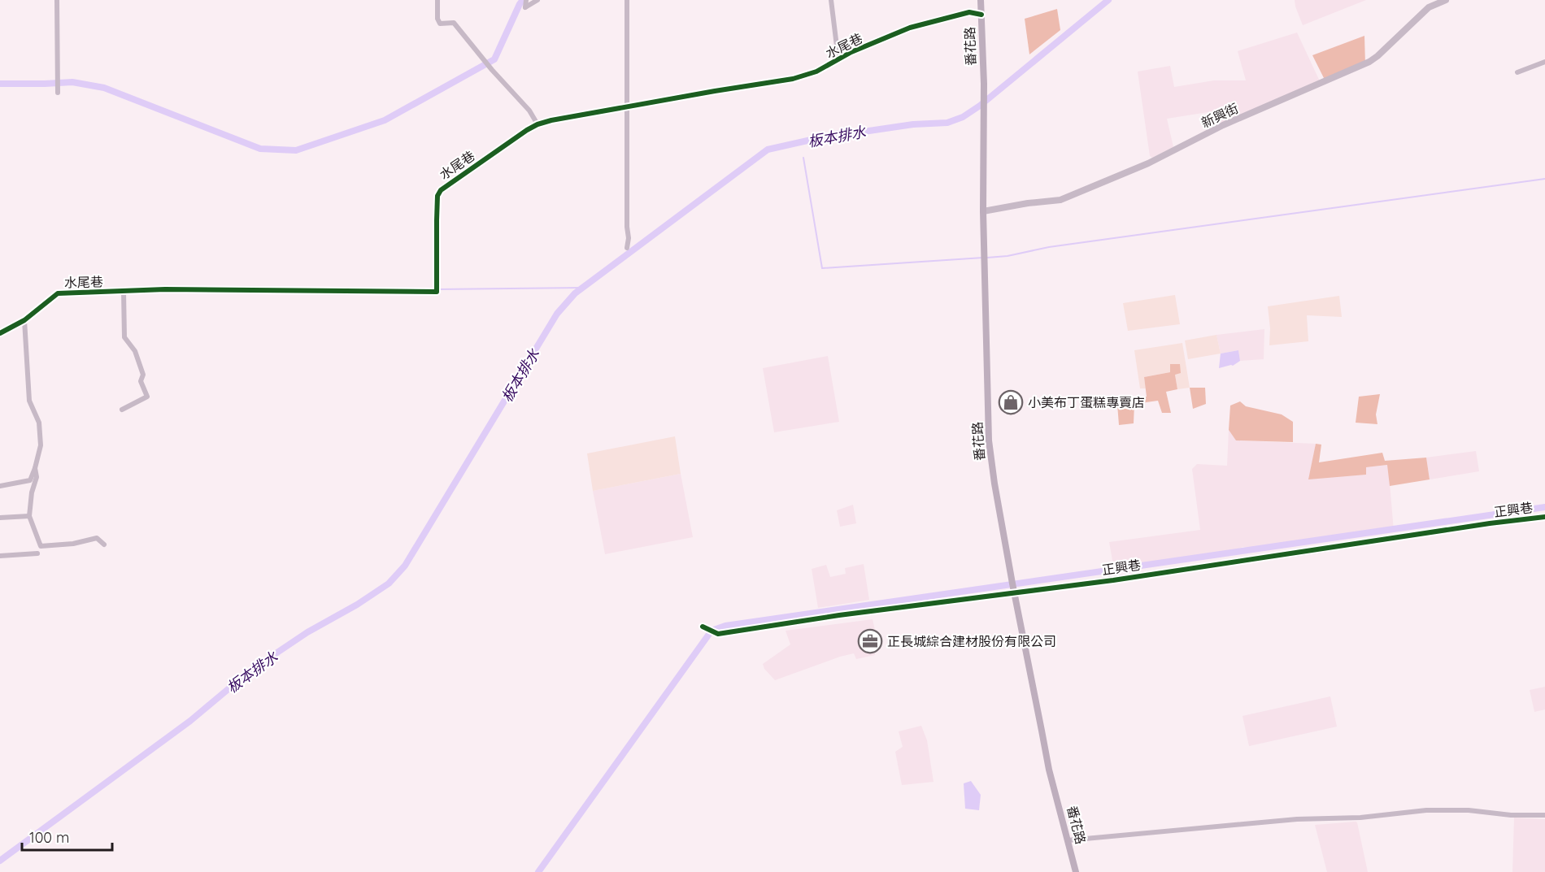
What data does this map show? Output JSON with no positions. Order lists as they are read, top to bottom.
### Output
{
  "streets": {
    "main road": ["番花路"],
    "street": ["水尾巷", "新興街", "正興巷"]
  },
  "crossings": [
    ["水尾巷", "番花路"],
    ["番花路", "新興街"],
    ["番花路", "正興巷"]
  ],
  "water": ["板本排水"],
  "places": {
    "shop": ["小美布丁蛋糕專賣店"],
    "office": ["正長城綜合建材股份有限公司"]
  },
  "scale_bar": "100 m"
}
